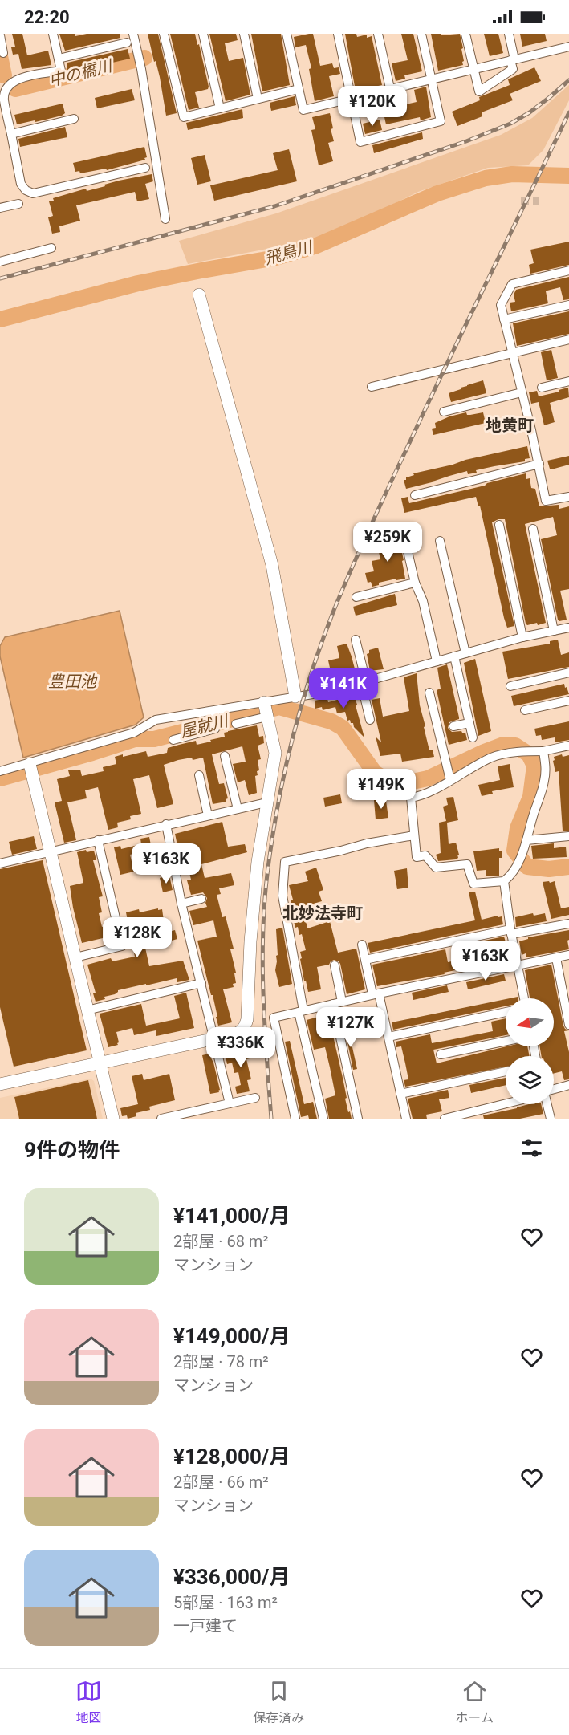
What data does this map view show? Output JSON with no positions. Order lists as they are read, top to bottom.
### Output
{
  "districts": ["地黄町", "北妙法寺町"],
  "water": [
    "中の橋川",
    "飛鳥川",
    "豊田池",
    "屋就川"
  ],
  "north": "left",
  "page": {
    "status": "22:20",
    "price": [
      "¥120K",
      "¥259K",
      "¥141K",
      "¥149K",
      "¥163K",
      "¥128K",
      "¥163K",
      "¥127K",
      "¥336K"
    ],
    "heading": "9件の物件",
    "list": [
      {
        "name": "¥141,000/月",
        "note": "2部屋 · 68 m² · マンション"
      },
      {
        "name": "¥149,000/月",
        "note": "2部屋 · 78 m² · マンション"
      },
      {
        "name": "¥128,000/月",
        "note": "2部屋 · 66 m² · マンション"
      },
      {
        "name": "¥336,000/月",
        "note": "5部屋 · 163 m² · 一戸建て"
      }
    ],
    "tabs": ["地図", "保存済み", "ホーム"]
  }
}
